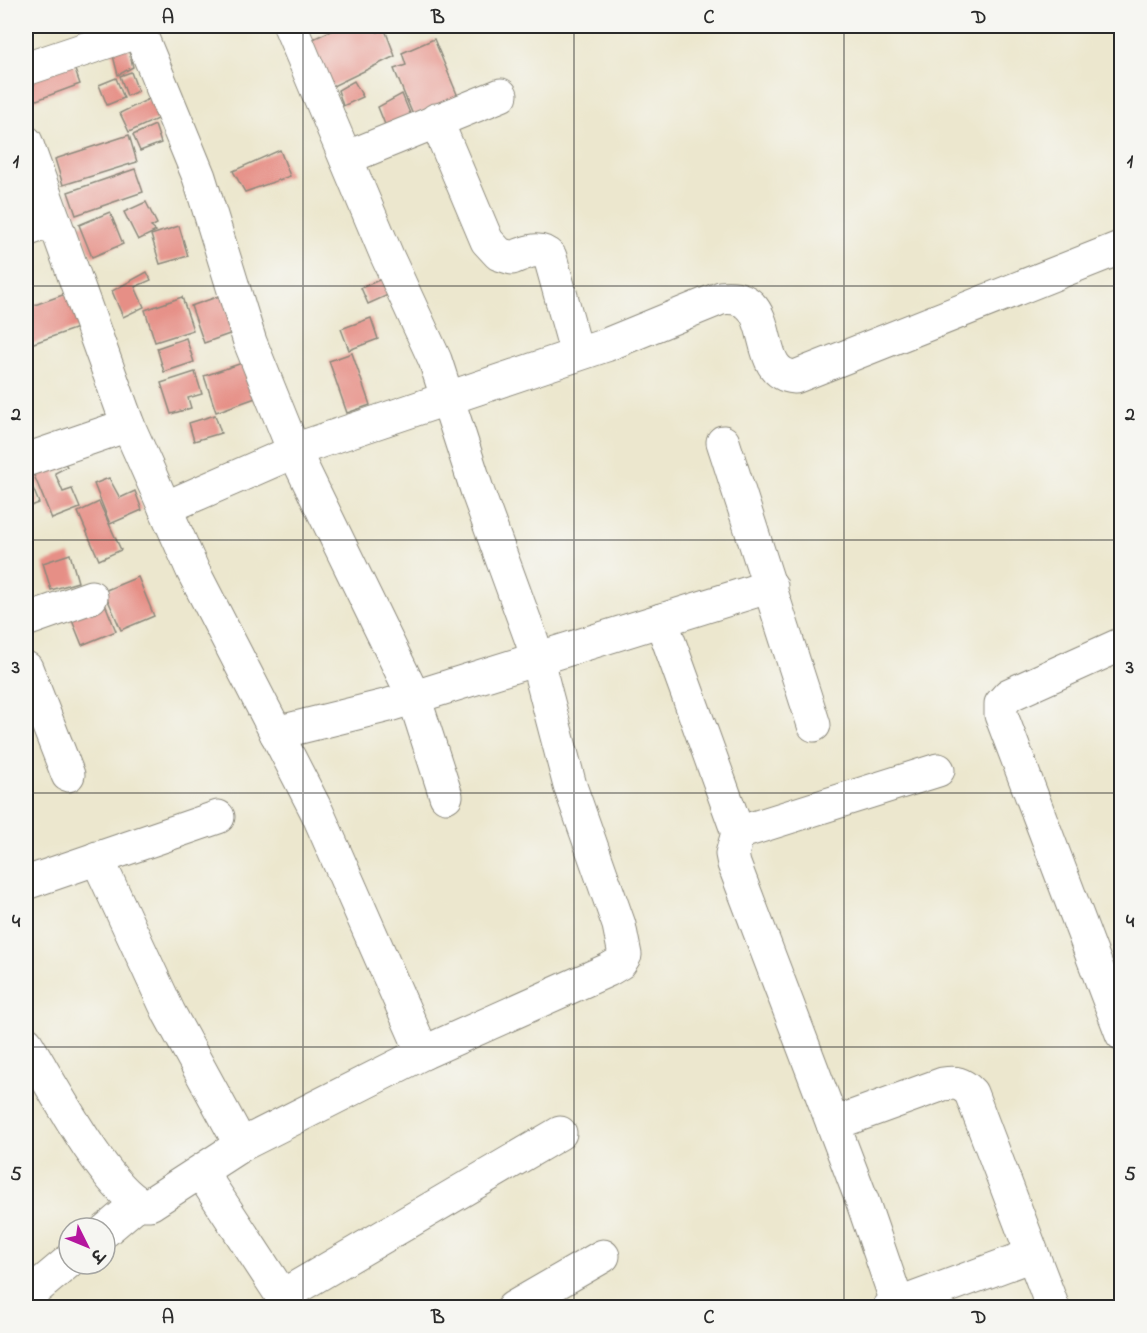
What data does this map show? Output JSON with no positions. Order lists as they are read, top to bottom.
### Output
{
  "north": "bottom right",
  "grid": {
    "columns": [
      "A",
      "B",
      "C",
      "D"
    ],
    "rows": [
      "1",
      "2",
      "3",
      "4",
      "5"
    ]
  }
}
